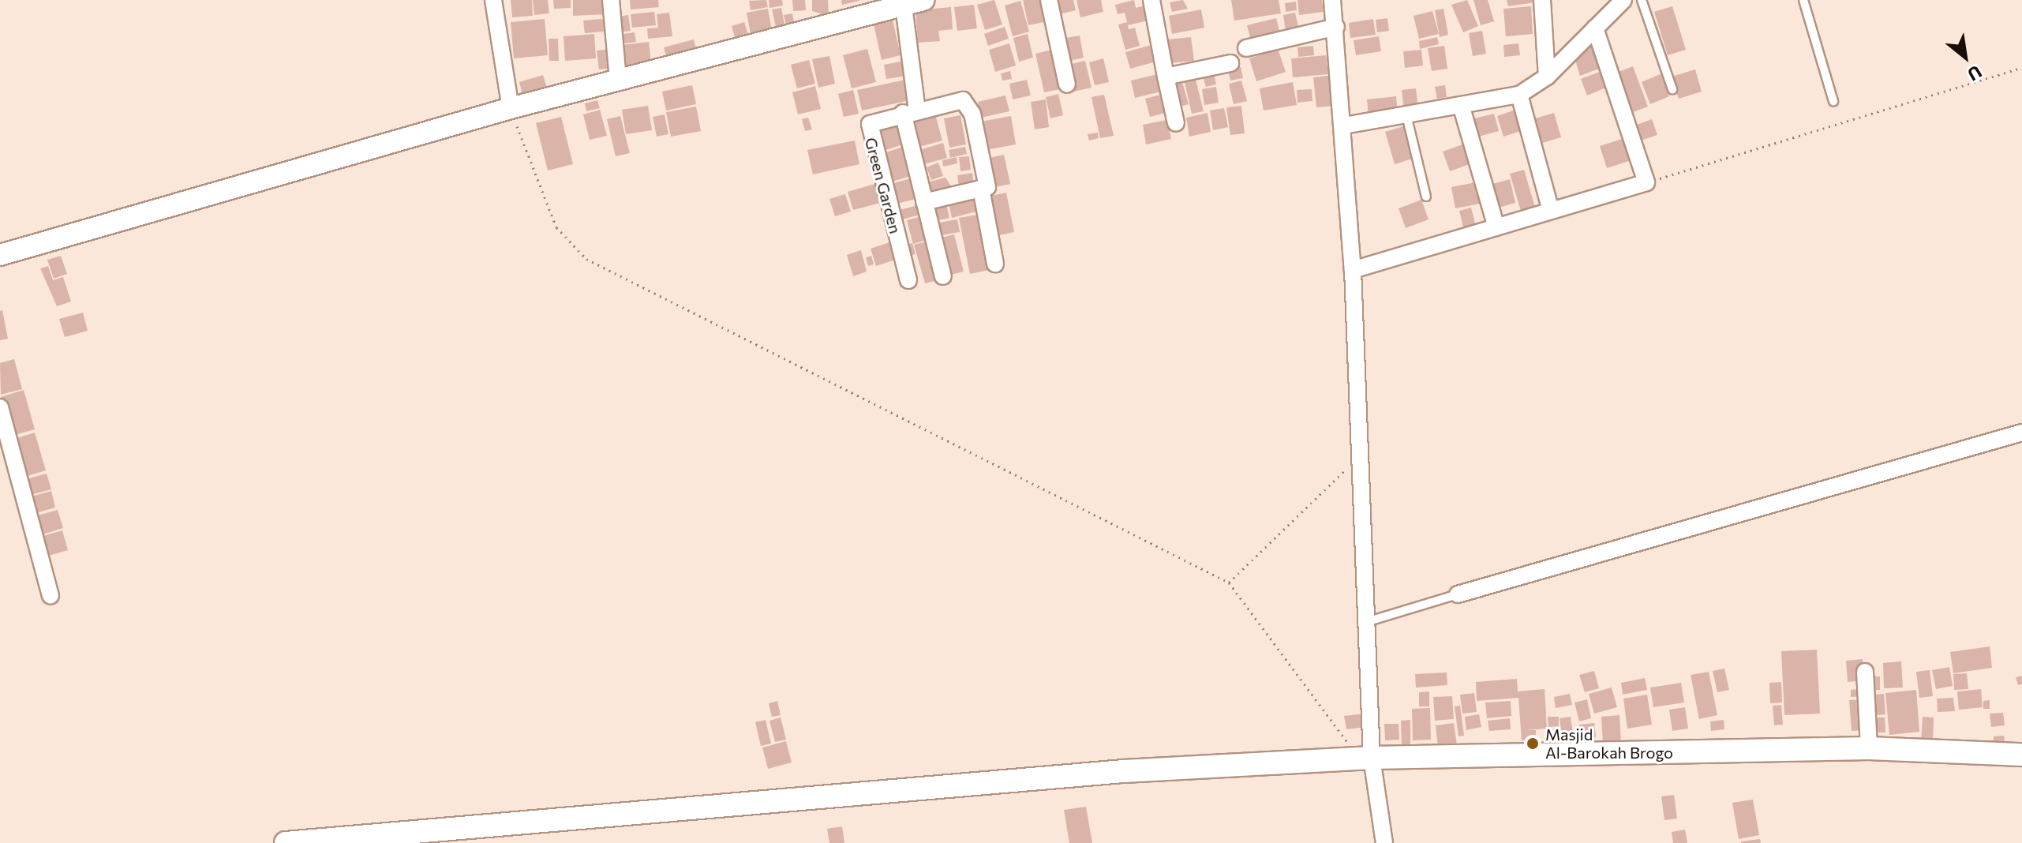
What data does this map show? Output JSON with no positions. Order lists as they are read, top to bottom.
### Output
{
  "streets": {
    "street": ["Green Garden"]
  },
  "places": ["Masjid Al-Barokah Brogo"],
  "north": "bottom right"
}
